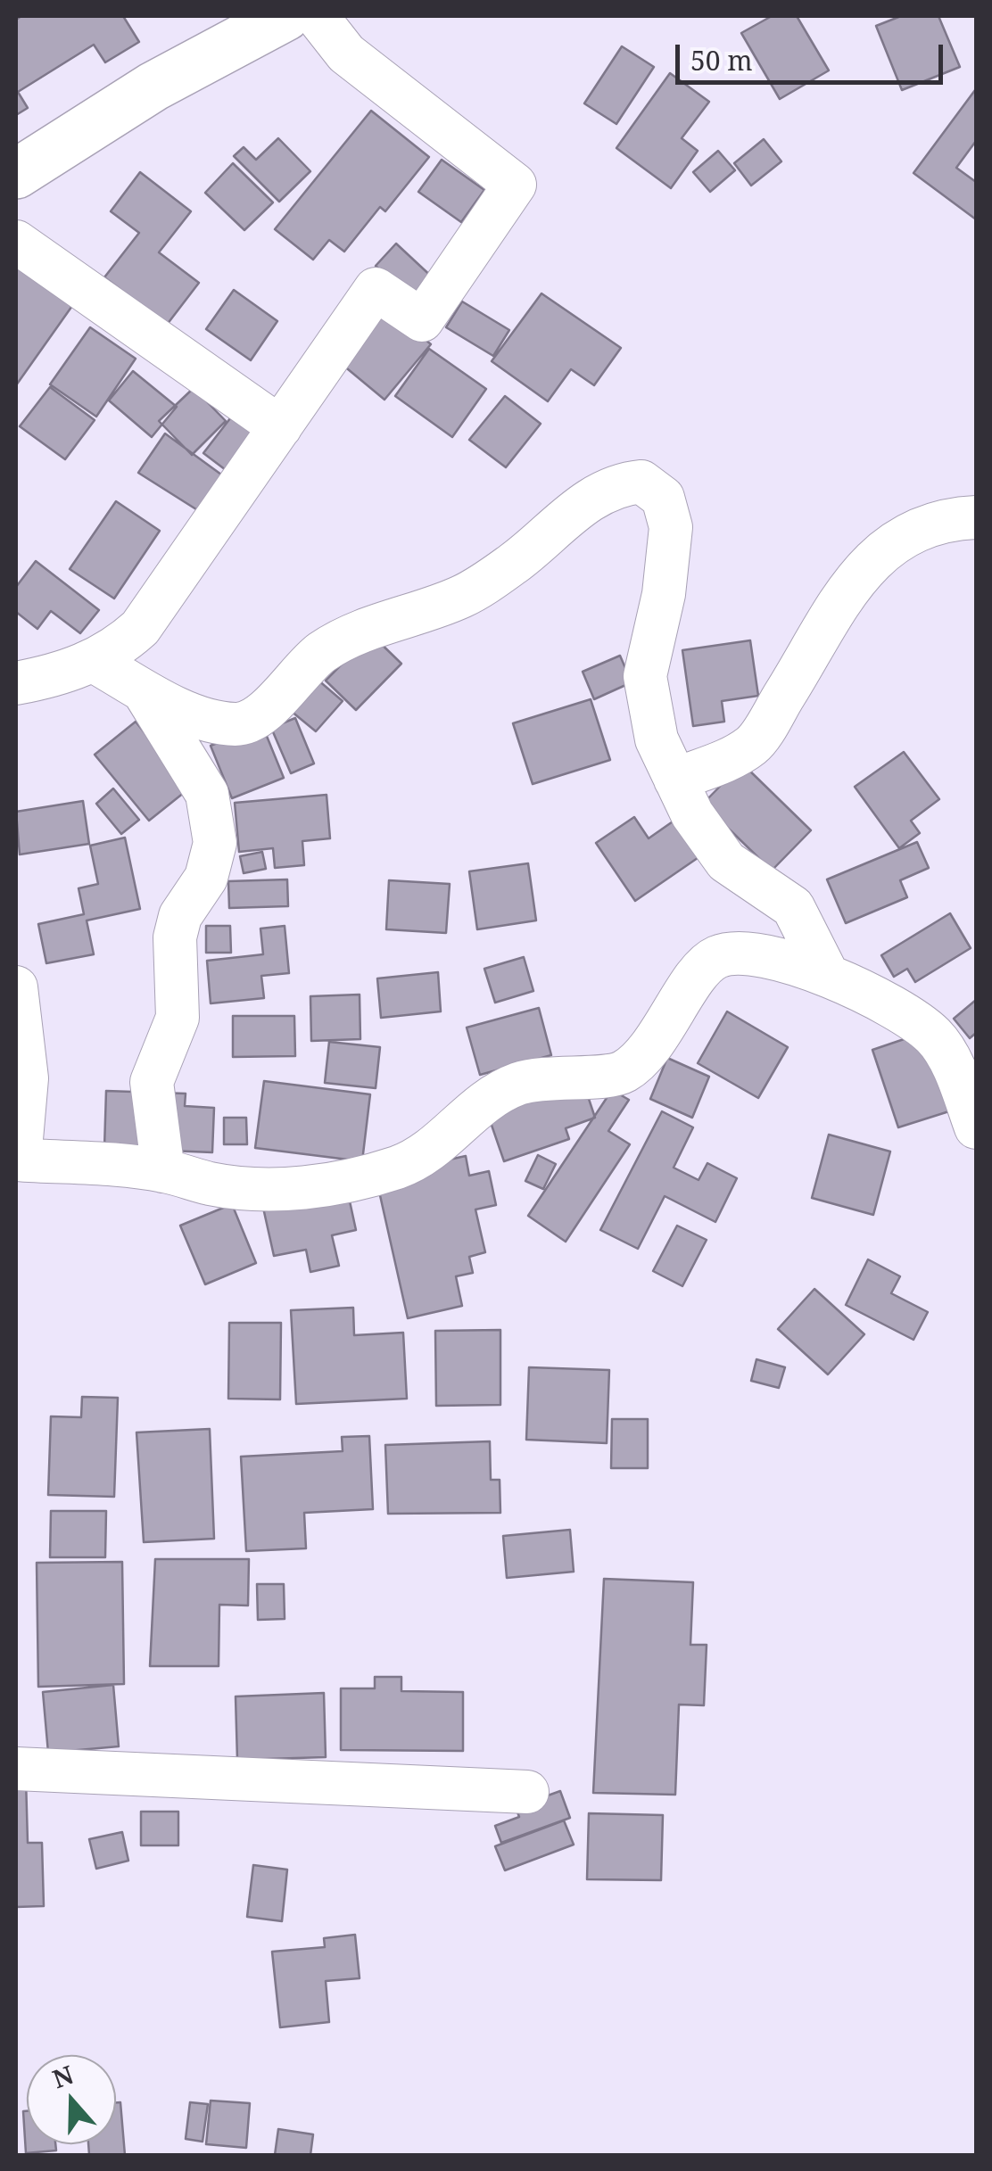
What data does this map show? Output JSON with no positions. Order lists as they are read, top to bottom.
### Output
{
  "scale_bar": "50 m",
  "north": "top"
}
